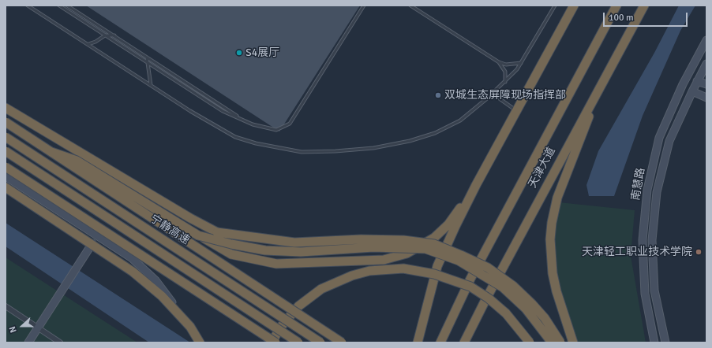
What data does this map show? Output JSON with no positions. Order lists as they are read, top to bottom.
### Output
{
  "streets": {
    "highway": ["天津大道", "宁静高速"],
    "main road": ["南慧路"]
  },
  "places": ["S4展厅", "双城生态屏障现场指挥部", "天津轻工职业技术学院"],
  "scale_bar": "100 m",
  "north": "left"
}
